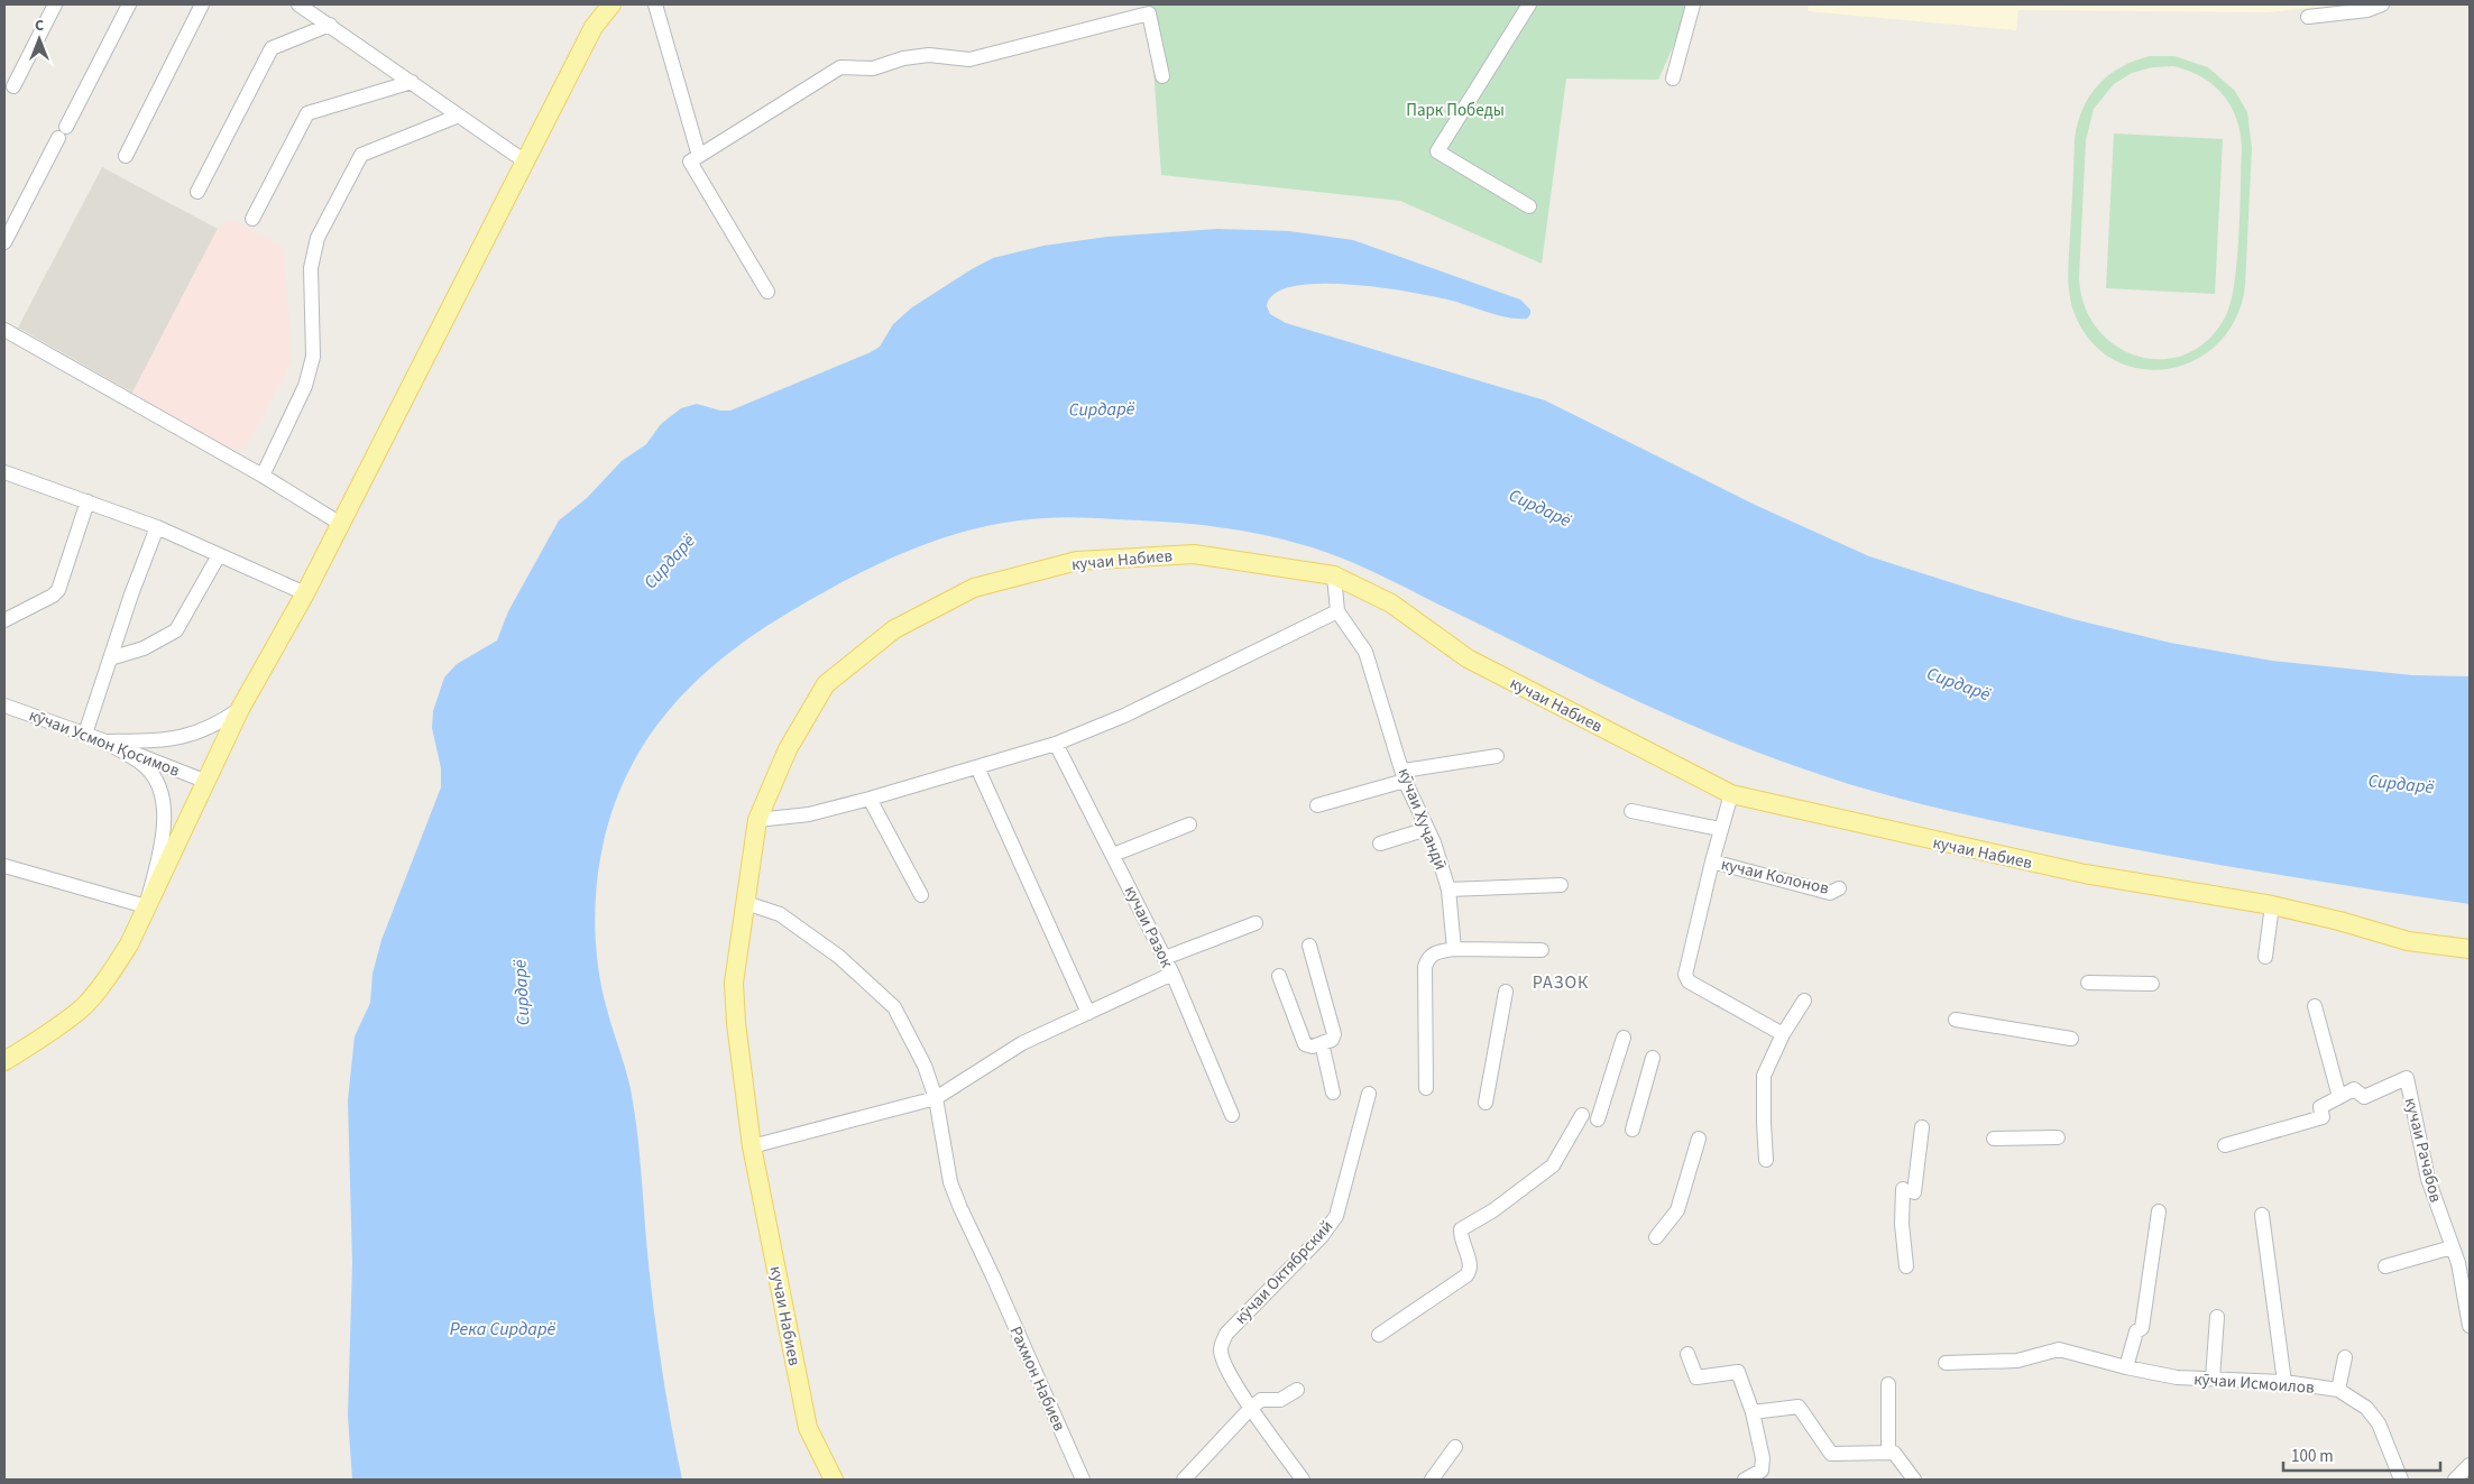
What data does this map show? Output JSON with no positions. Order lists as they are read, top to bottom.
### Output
{
  "streets": {
    "main road": ["кучаи Набиев"],
    "street": [
      "кӯчаи Усмон Қосимов",
      "кӯчаи Хуҷандӣ",
      "кучаи Колонов",
      "кучаи Разок",
      "кучаи Рачабов",
      "кӯчаи Октябрский",
      "Рахмон Набиев",
      "кӯчаи Исмоилов"
    ]
  },
  "crossings": [
    ["кучаи Набиев", "кӯчаи Хуҷандӣ"],
    ["кучаи Набиев", "кучаи Колонов"]
  ],
  "districts": ["РАЗОК"],
  "water": ["Сирдарё", "Река Сирдарё"],
  "parks": ["Парк Победы"],
  "scale_bar": "100 m",
  "north": "top"
}
